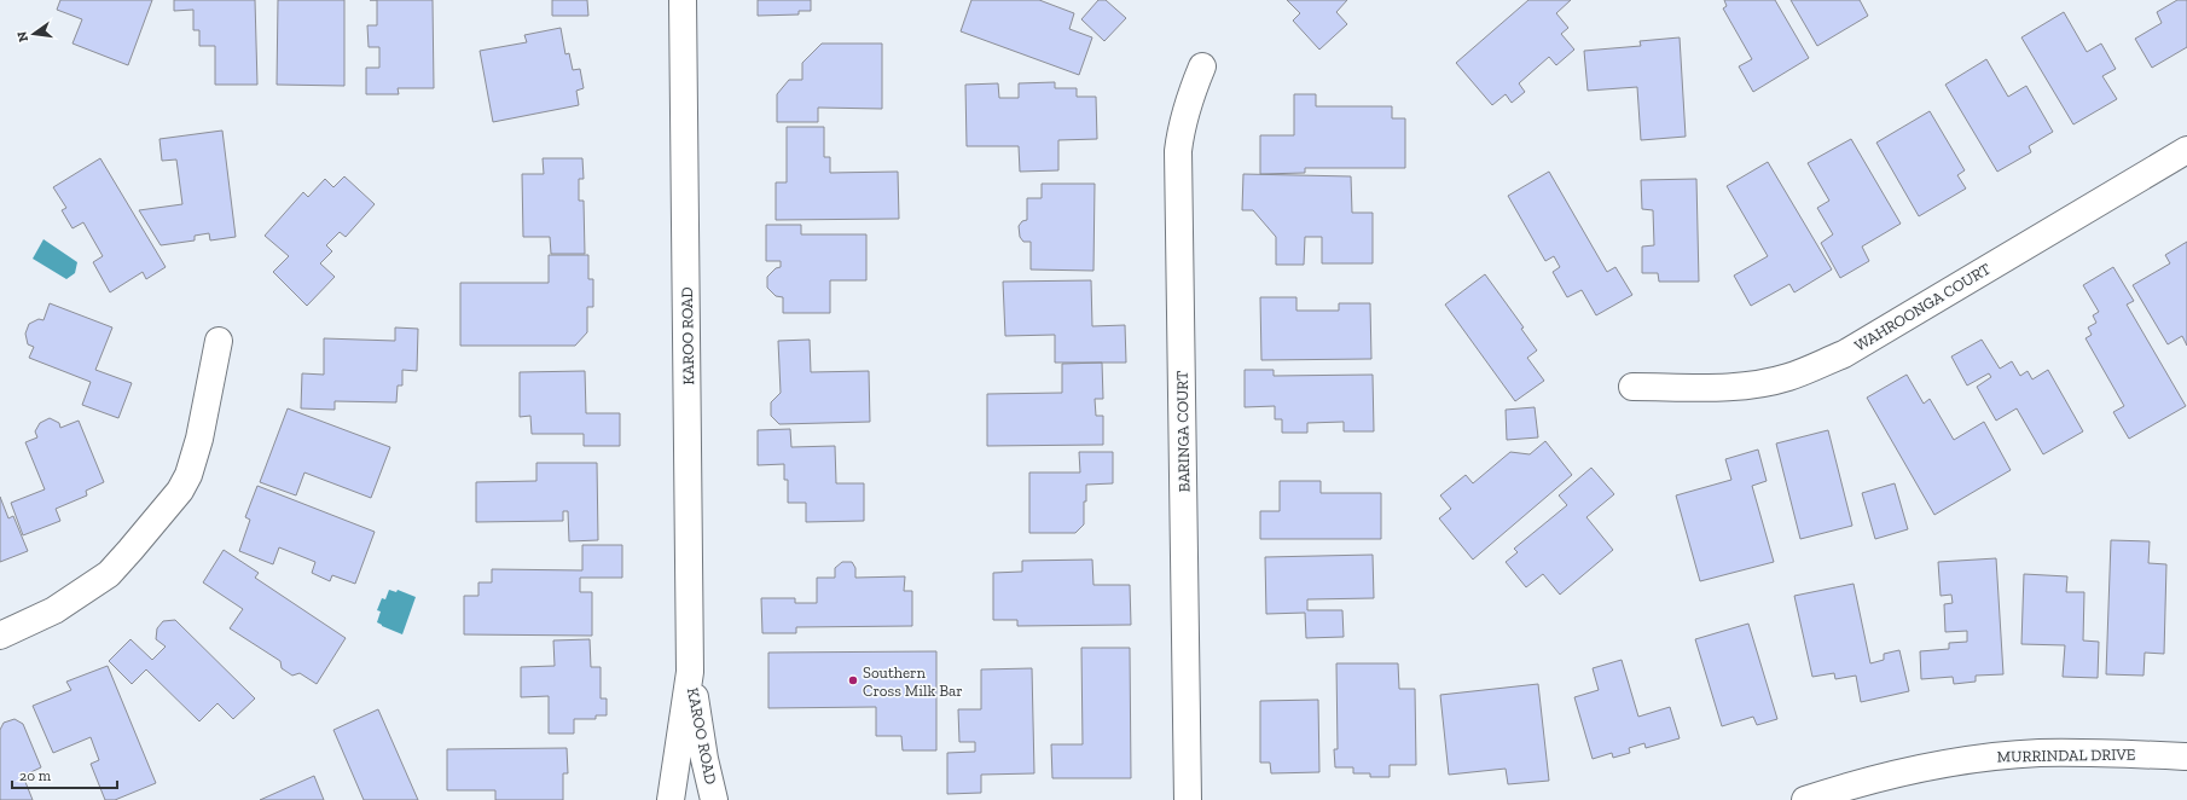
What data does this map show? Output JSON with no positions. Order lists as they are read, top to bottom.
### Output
{
  "streets": {
    "street": [
      "WAHROONGA COURT",
      "KAROO ROAD",
      "BARINGA COURT",
      "MURRINDAL DRIVE"
    ]
  },
  "places": ["Southern Cross Milk Bar"],
  "scale_bar": "20 m",
  "north": "left"
}
